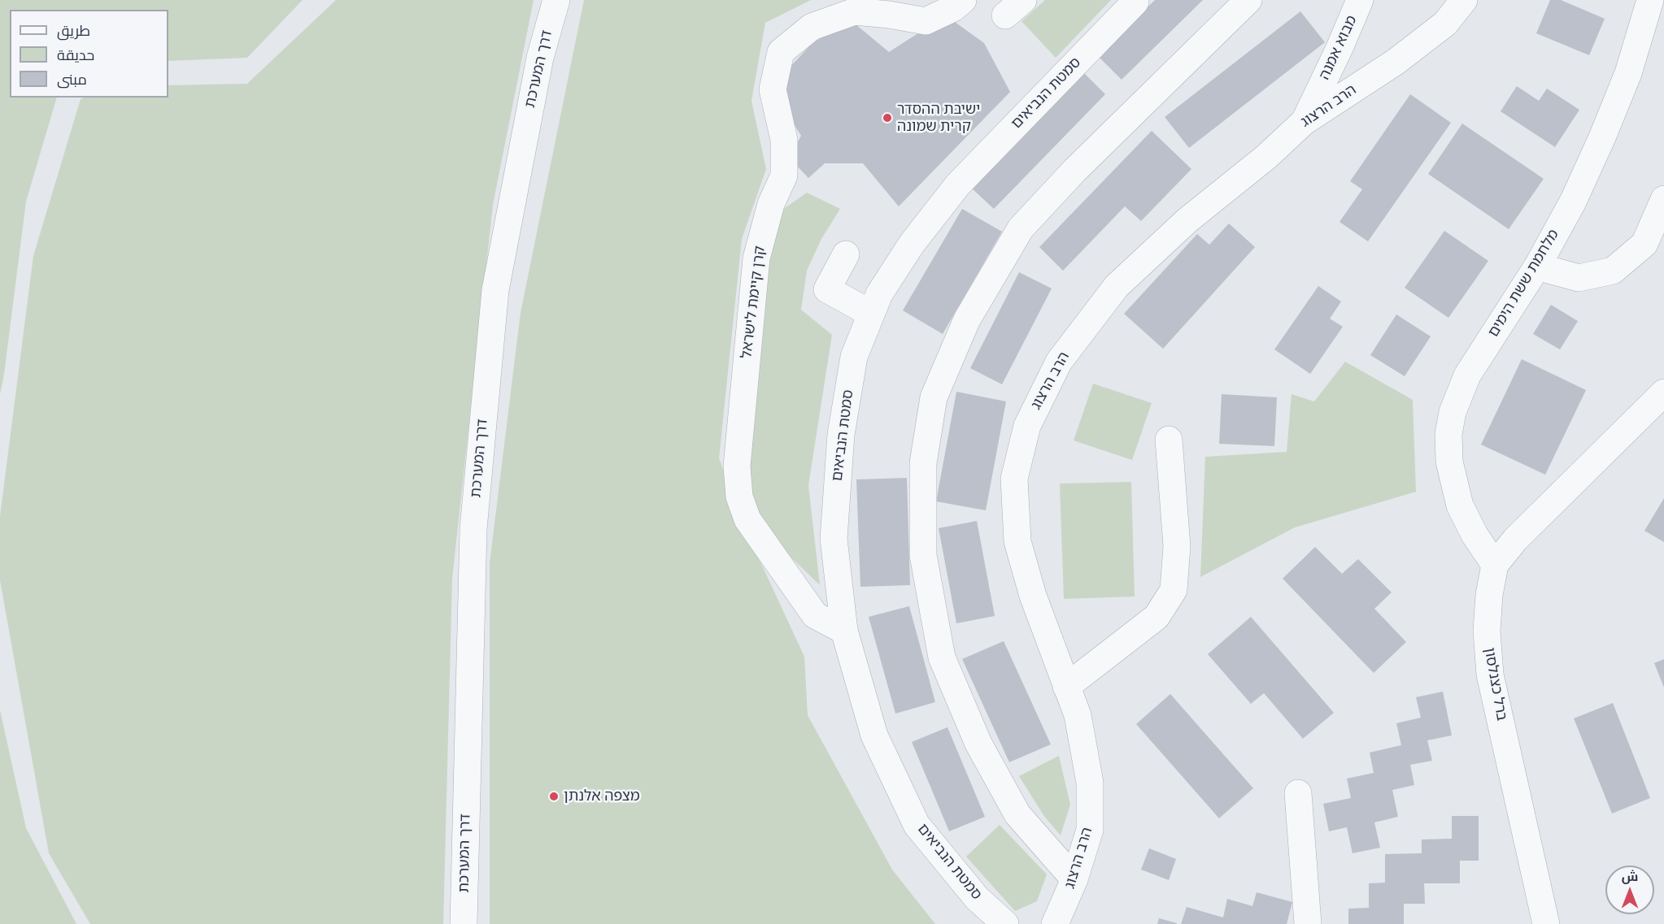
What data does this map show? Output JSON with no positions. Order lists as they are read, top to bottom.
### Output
{
  "streets": {
    "street": [
      "מבוא אמנה",
      "דרך המערכת",
      "סמטת הנביאים",
      "הרב הרצוג",
      "מלחמת ששת הימים",
      "קרן קיימת לישראל",
      "ברל כצנלסון"
    ]
  },
  "crossings": [
    ["מבוא אמנה", "הרב הרצוג"],
    ["סמטת הנביאים", "קרן קיימת לישראל"],
    ["מלחמת ששת הימים", "ברל כצנלסון"]
  ],
  "places": ["ישיבת ההסדר קרית שמונה", "מצפה אלנתן"],
  "legend": ["طريق", "حديقة", "مبنى"],
  "north": "top"
}
